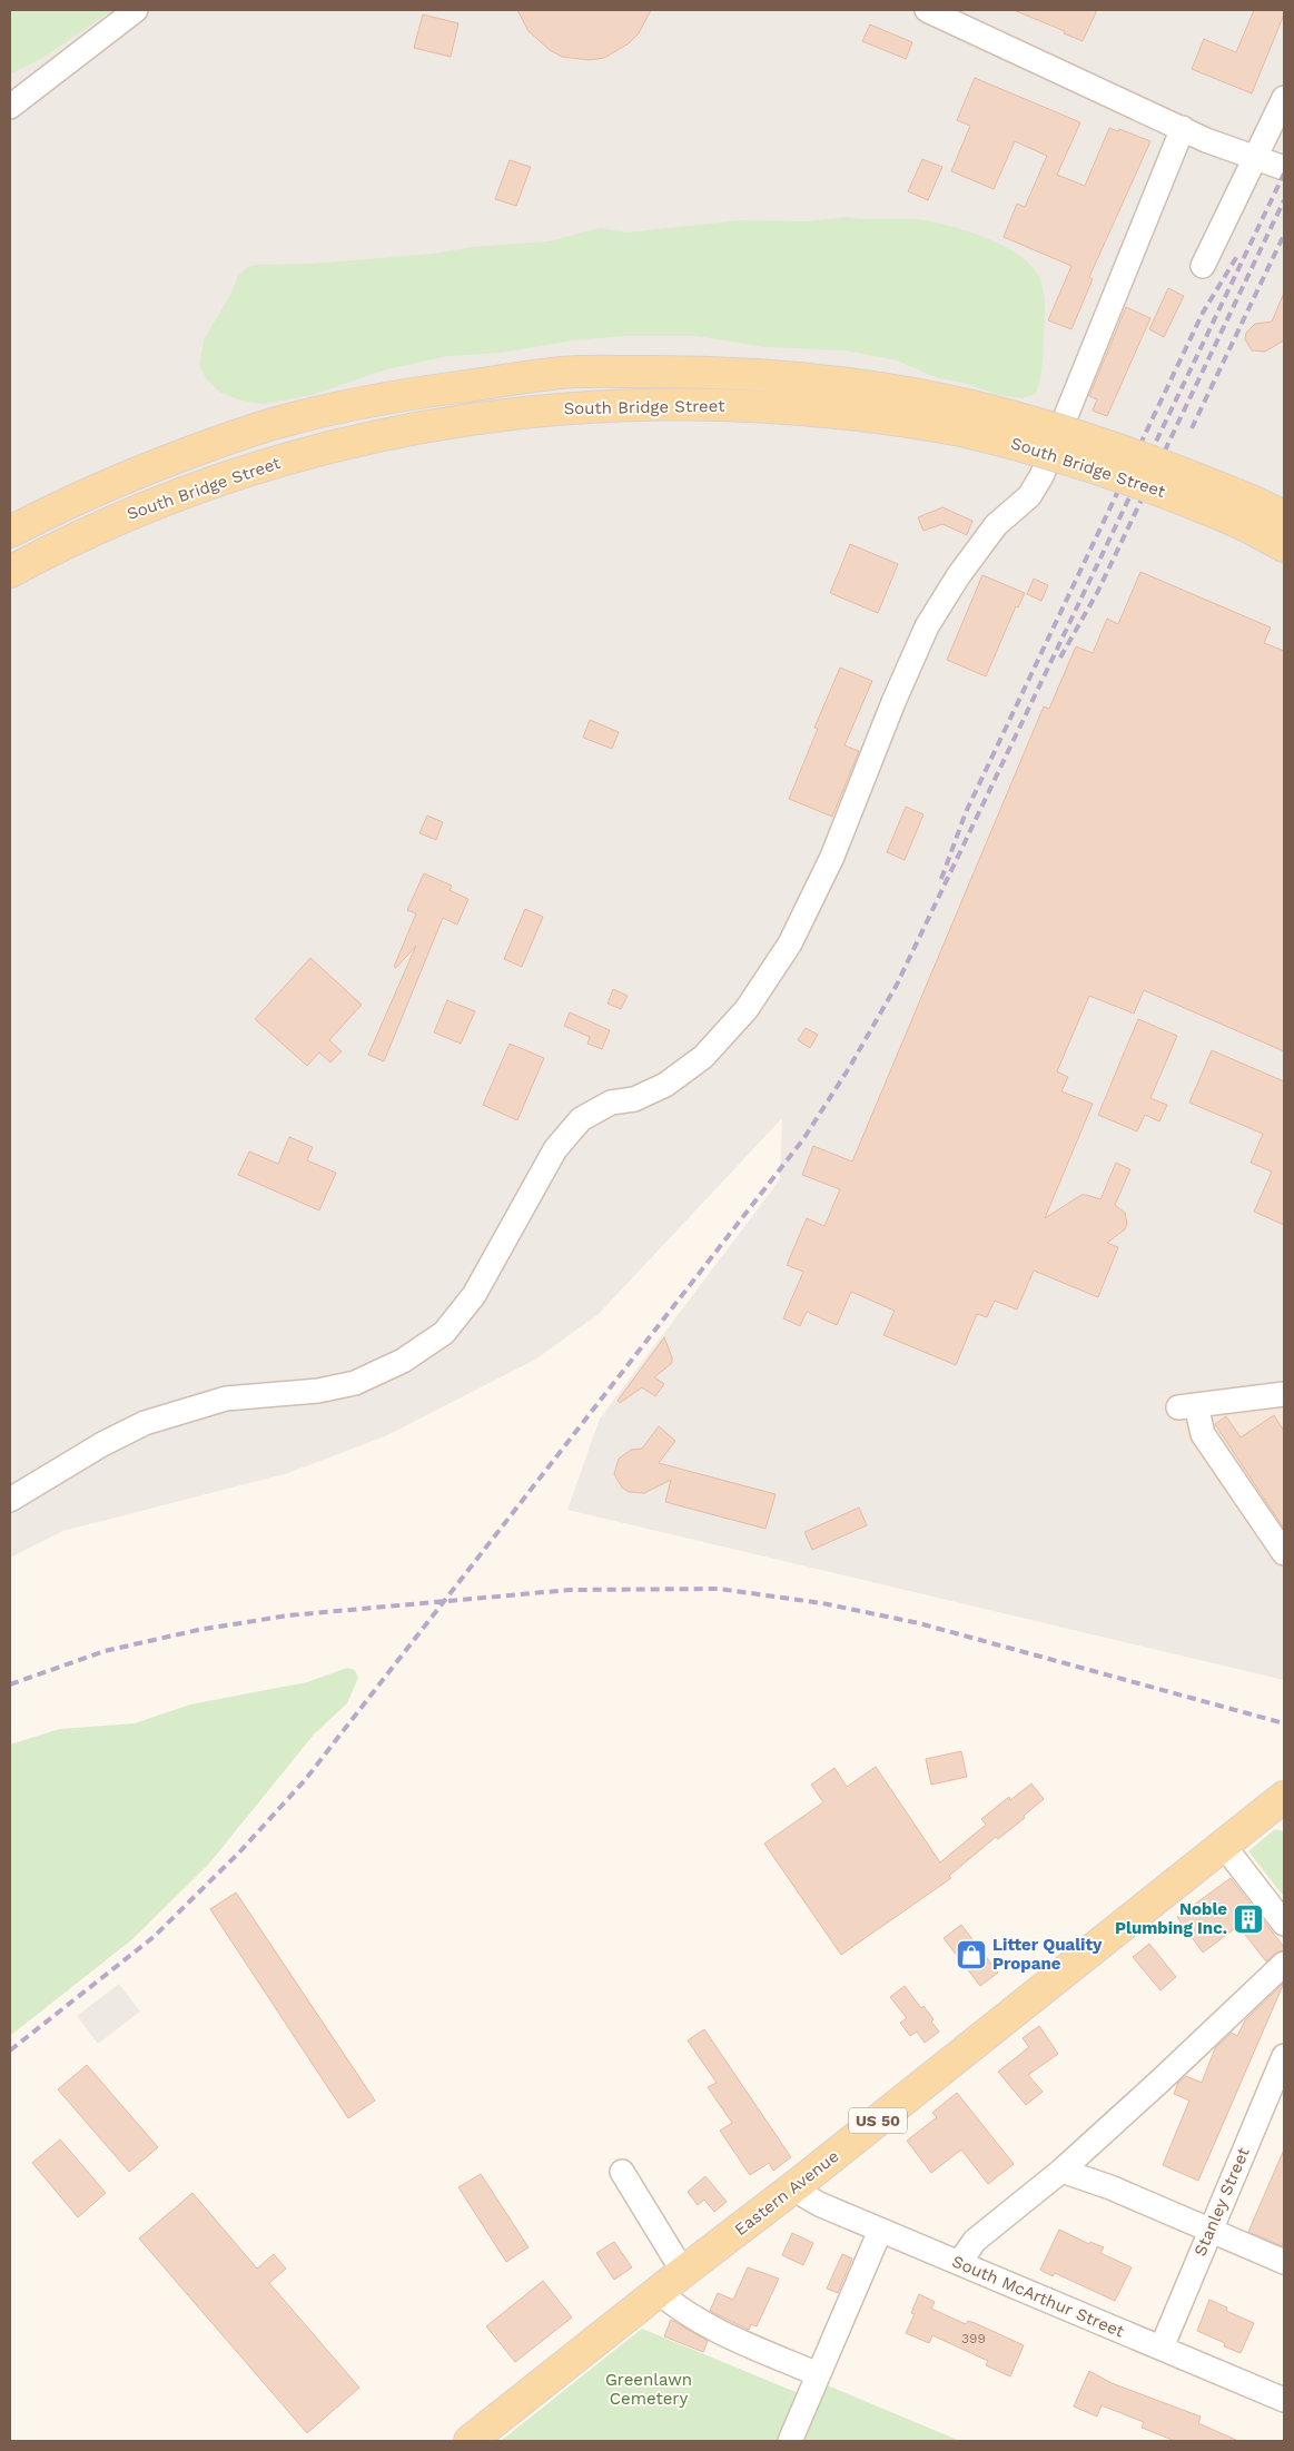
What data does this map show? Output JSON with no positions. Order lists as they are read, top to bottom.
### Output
{
  "streets": {
    "main road": ["South Bridge Street", "US 50", "Eastern Avenue"],
    "street": ["Stanley Street", "South McArthur Street"]
  },
  "crossings": [
    ["Eastern Avenue", "South McArthur Street"],
    ["Stanley Street", "South McArthur Street"]
  ],
  "parks": ["Greenlawn Cemetery"],
  "places": {
    "building": ["Noble Plumbing Inc."],
    "shop": ["Litter Quality Propane"]
  },
  "house_numbers": ["399"]
}
